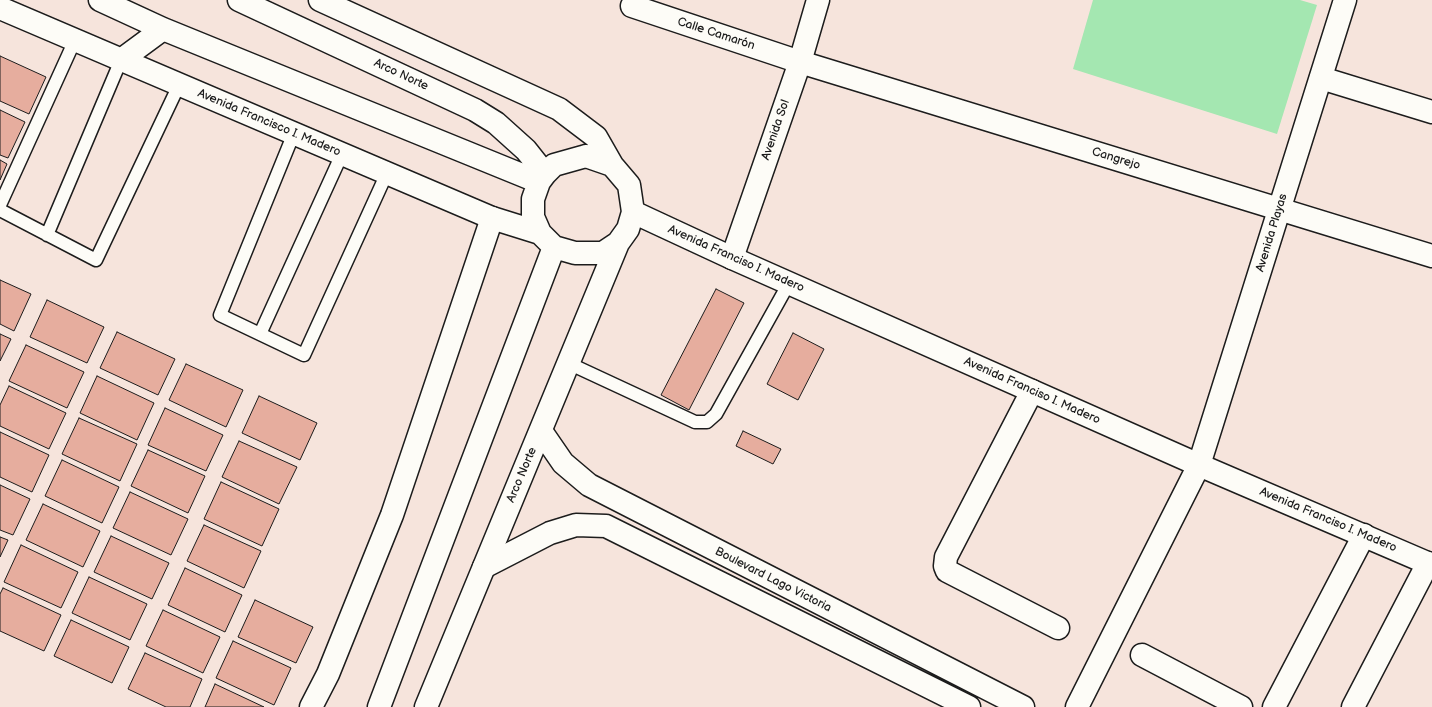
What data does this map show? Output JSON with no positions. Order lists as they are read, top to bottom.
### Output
{
  "streets": {
    "street": [
      "Calle Camarón",
      "Arco Norte",
      "Avenida Francisco I. Madero",
      "Avenida Sol",
      "Cangrejo",
      "Avenida Playas",
      "Avenida Franciso I. Madero",
      "Boulevard Lago Victoria"
    ]
  },
  "crossings": [
    ["Calle Camarón", "Avenida Sol"],
    ["Calle Camarón", "Cangrejo"],
    ["Arco Norte", "Avenida Francisco I. Madero"],
    ["Arco Norte", "Avenida Franciso I. Madero"],
    ["Arco Norte", "Boulevard Lago Victoria"],
    ["Avenida Francisco I. Madero", "Avenida Franciso I. Madero"],
    ["Avenida Sol", "Cangrejo"],
    ["Avenida Sol", "Avenida Franciso I. Madero"],
    ["Cangrejo", "Avenida Playas"],
    ["Avenida Playas", "Avenida Franciso I. Madero"]
  ]
}
